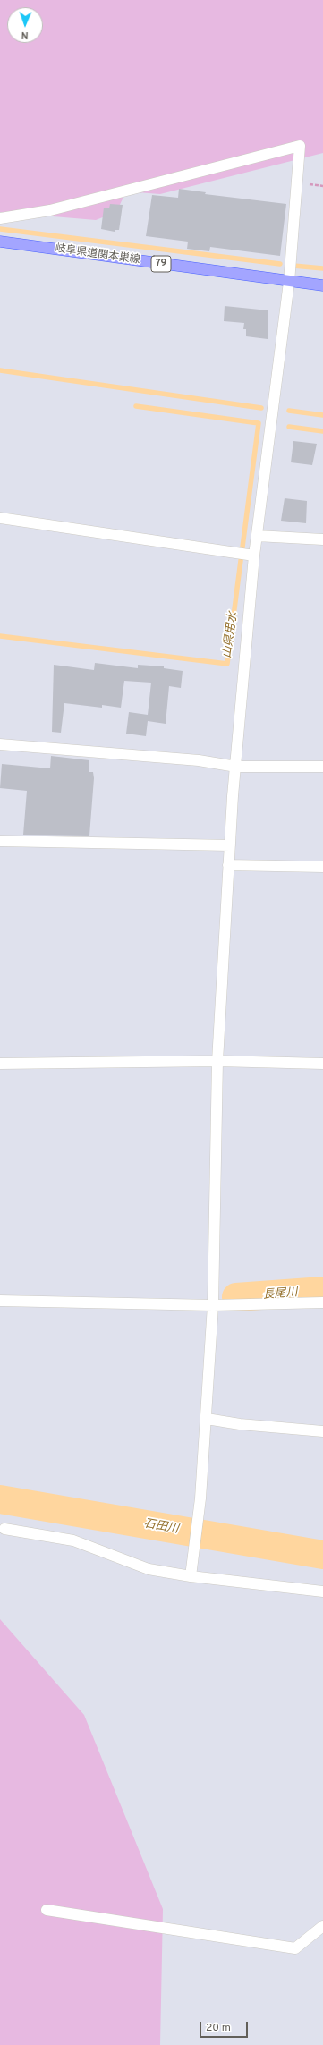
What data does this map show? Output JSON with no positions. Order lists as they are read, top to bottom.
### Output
{
  "streets": {
    "main road": ["岐阜県道関本巣線", "79"]
  },
  "water": ["山県用水", "長尾川", "石田川"],
  "scale_bar": "20 m",
  "north": "bottom"
}
